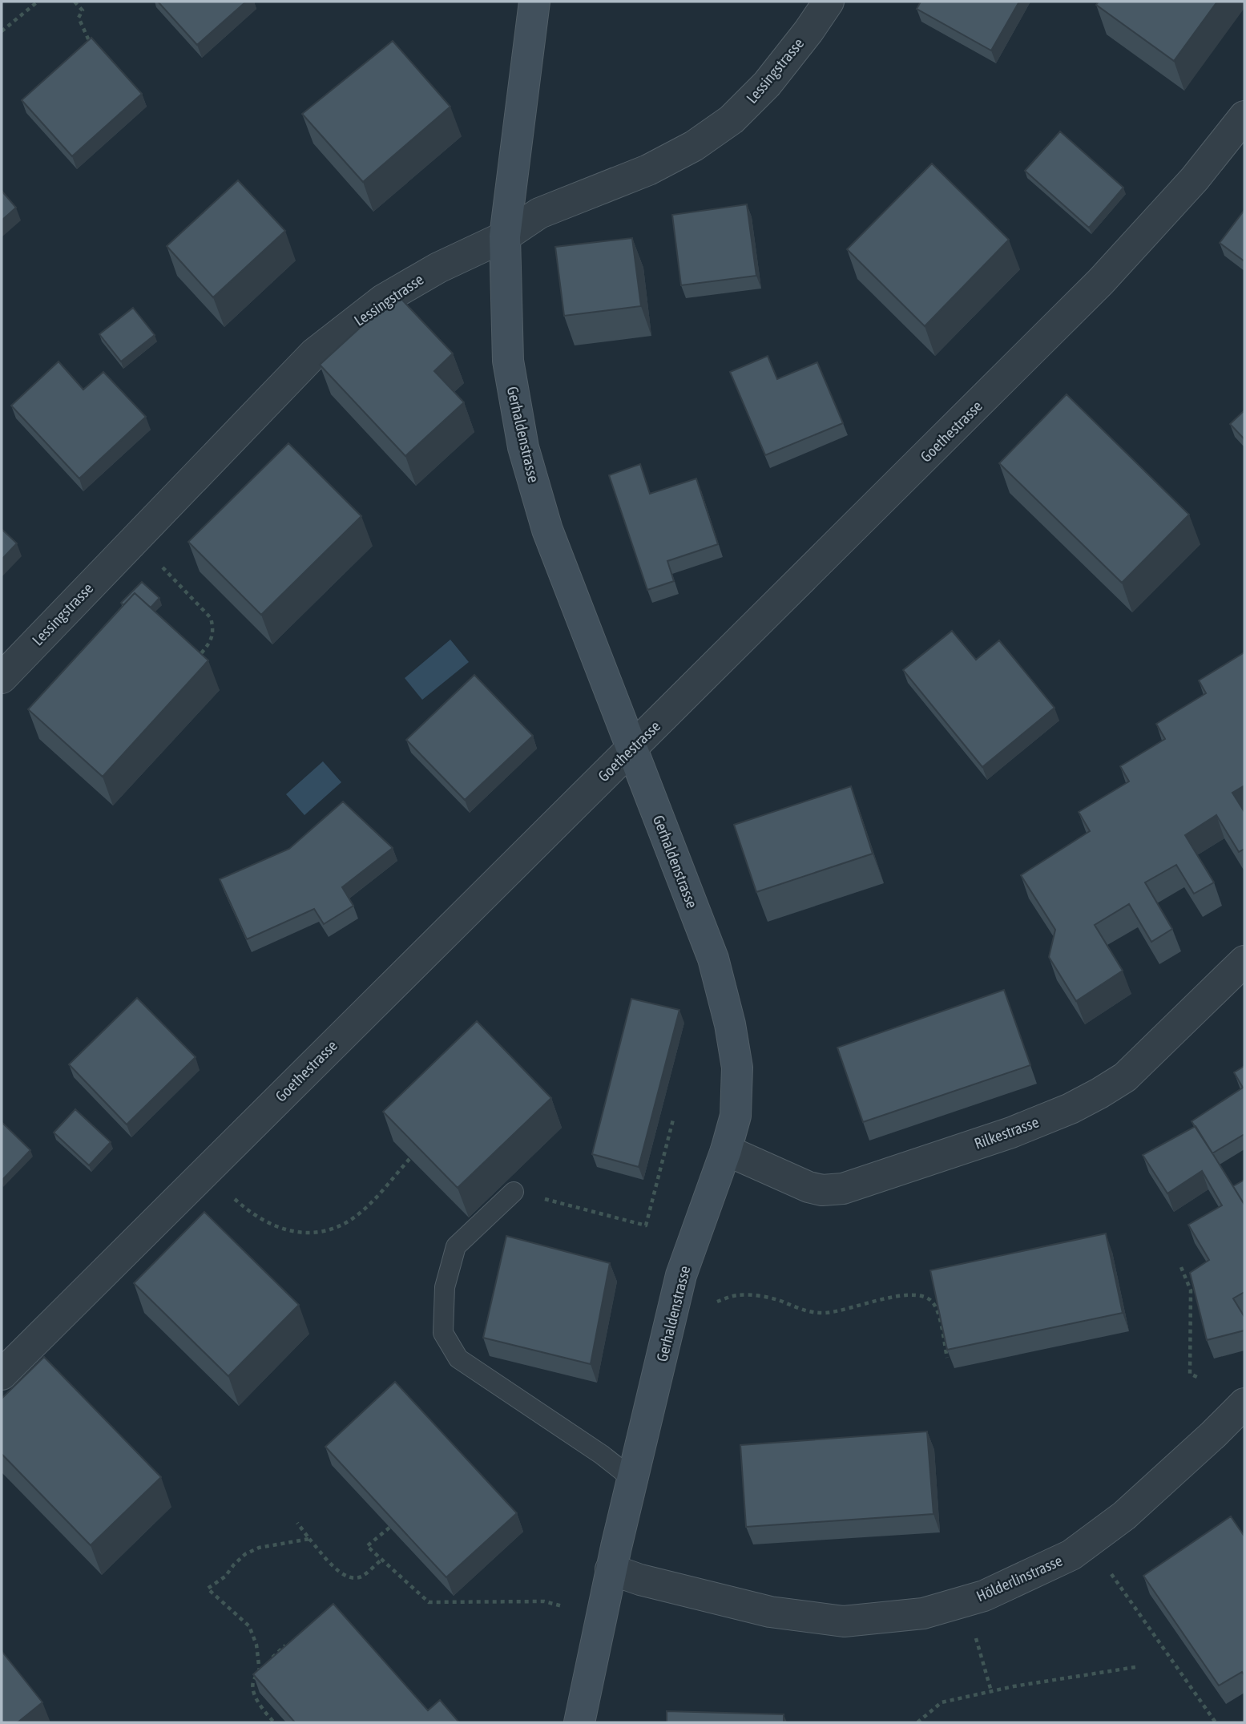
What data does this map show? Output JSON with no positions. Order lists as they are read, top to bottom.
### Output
{
  "streets": {
    "street": [
      "Lessingstrasse",
      "Goethestrasse",
      "Gerhaldenstrasse",
      "Rilkestrasse",
      "Hölderlinstrasse"
    ]
  },
  "crossings": [
    ["Lessingstrasse", "Gerhaldenstrasse"],
    ["Goethestrasse", "Gerhaldenstrasse"],
    ["Gerhaldenstrasse", "Rilkestrasse"],
    ["Gerhaldenstrasse", "Hölderlinstrasse"]
  ]
}
